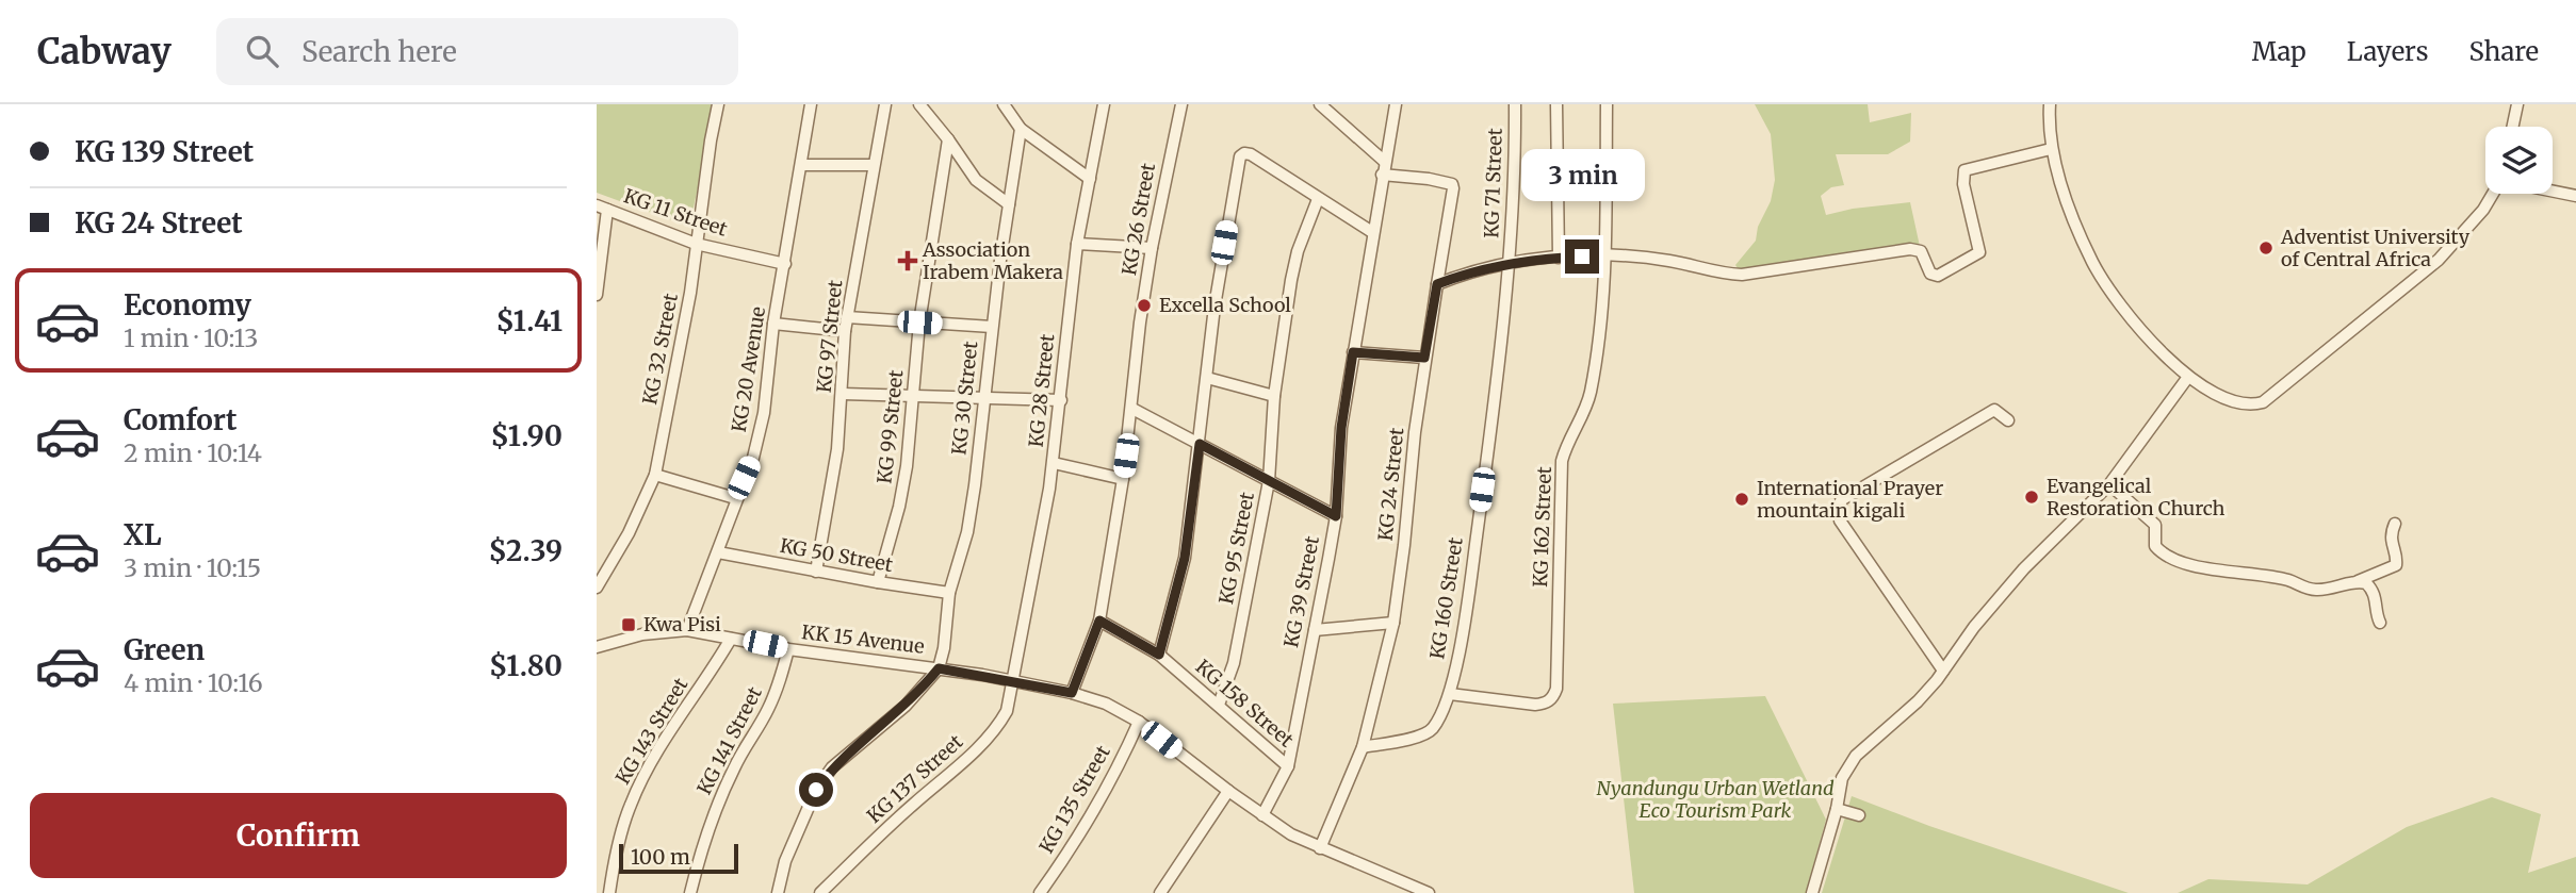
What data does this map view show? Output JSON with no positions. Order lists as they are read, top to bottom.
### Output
{
  "streets": {
    "street": [
      "KG 71 Street",
      "KG 11 Street",
      "KG 26 Street",
      "KG 97 Street",
      "KG 32 Street",
      "KG 20 Avenue",
      "KG 28 Street",
      "KG 30 Street",
      "KG 99 Street",
      "KG 24 Street",
      "KG 162 Street",
      "KG 95 Street",
      "KG 50 Street",
      "KG 39 Street",
      "KG 160 Street",
      "KK 15 Avenue",
      "KG 158 Street",
      "KG 143 Street",
      "KG 141 Street",
      "KG 137 Street",
      "KG 135 Street"
    ]
  },
  "crossings": [
    ["KG 71 Street", "KG 160 Street"],
    ["KG 11 Street", "KG 32 Street"],
    ["KG 11 Street", "KG 20 Avenue"],
    ["KG 26 Street", "KK 15 Avenue"],
    ["KG 26 Street", "KG 158 Street"],
    ["KG 97 Street", "KG 50 Street"],
    ["KG 20 Avenue", "KG 50 Street"],
    ["KG 20 Avenue", "KK 15 Avenue"],
    ["KG 28 Street", "KK 15 Avenue"],
    ["KG 28 Street", "KG 137 Street"],
    ["KG 30 Street", "KG 50 Street"],
    ["KG 30 Street", "KK 15 Avenue"],
    ["KG 99 Street", "KG 50 Street"],
    ["KG 24 Street", "KG 39 Street"],
    ["KG 24 Street", "KG 160 Street"],
    ["KG 24 Street", "KK 15 Avenue"],
    ["KG 162 Street", "KG 160 Street"],
    ["KG 95 Street", "KG 158 Street"],
    ["KG 39 Street", "KK 15 Avenue"],
    ["KG 39 Street", "KG 158 Street"],
    ["KK 15 Avenue", "KG 143 Street"],
    ["KK 15 Avenue", "KG 141 Street"],
    ["KK 15 Avenue", "KG 137 Street"],
    ["KK 15 Avenue", "KG 135 Street"]
  ],
  "parks": ["Nyandungu Urban Wetland Eco Tourism Park"],
  "places": {
    "other": [
      "Adventist University of Central Africa",
      "Excella School",
      "Evangelical Restoration Church",
      "International Prayer mountain kigali"
    ],
    "health": ["Association Irabem Makera"],
    "transit": ["Kwa Pisi"]
  },
  "scale_bar": "100 m",
  "page": {
    "header": "Cabway",
    "search": "Search here",
    "nav": ["Map", "Layers", "Share"],
    "banner": ["KG 139 Street", "KG 24 Street"],
    "bubble": "3 min",
    "list": [
      {
        "name": "Economy",
        "note": "1 min · 10:13",
        "value": "$1.41"
      },
      {
        "name": "Comfort",
        "note": "2 min · 10:14",
        "value": "$1.90"
      },
      {
        "name": "XL",
        "note": "3 min · 10:15",
        "value": "$2.39"
      },
      {
        "name": "Green",
        "note": "4 min · 10:16",
        "value": "$1.80"
      }
    ],
    "buttons": "Confirm",
    "scale": "100 m"
  }
}
